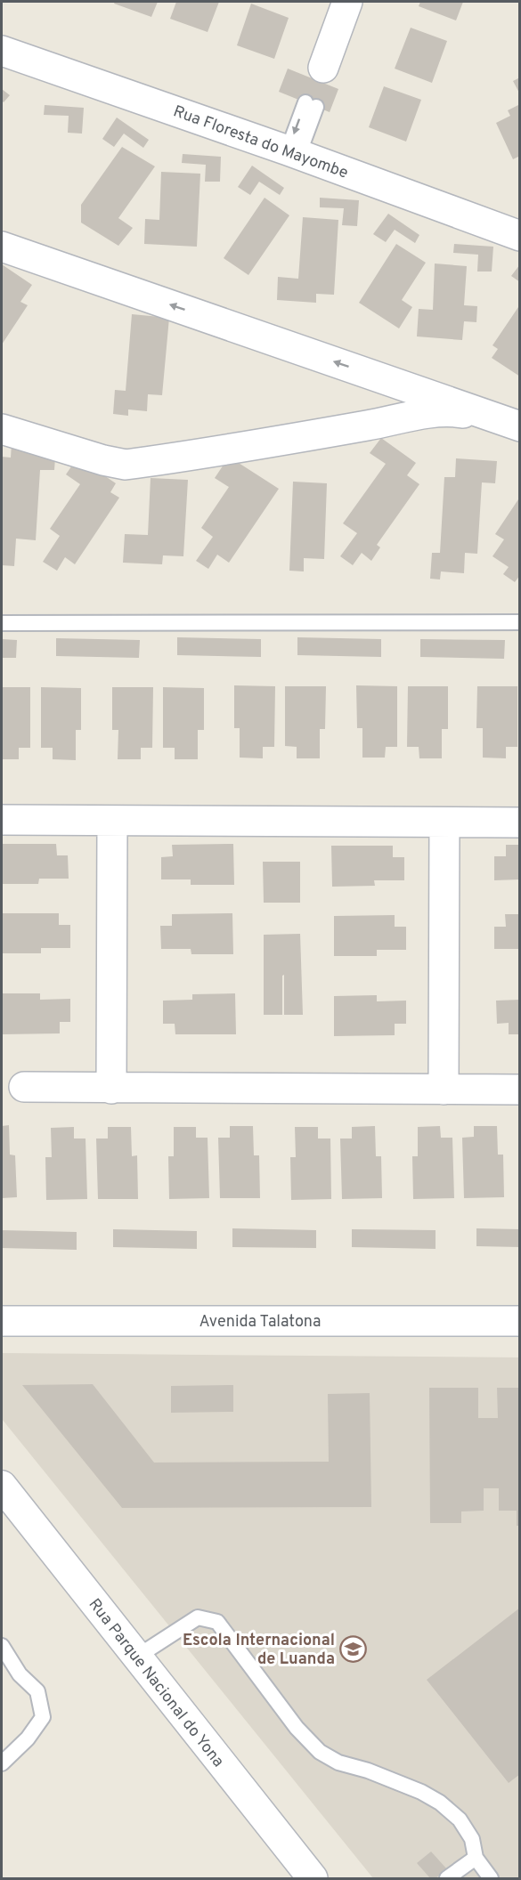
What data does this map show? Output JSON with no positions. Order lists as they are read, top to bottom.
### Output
{
  "streets": {
    "street": ["Rua Floresta do Mayombe", "Avenida Talatona", "Rua Parque Nacional do Yona"]
  },
  "places": {
    "school or university": ["Escola Internacional de Luanda"]
  }
}
